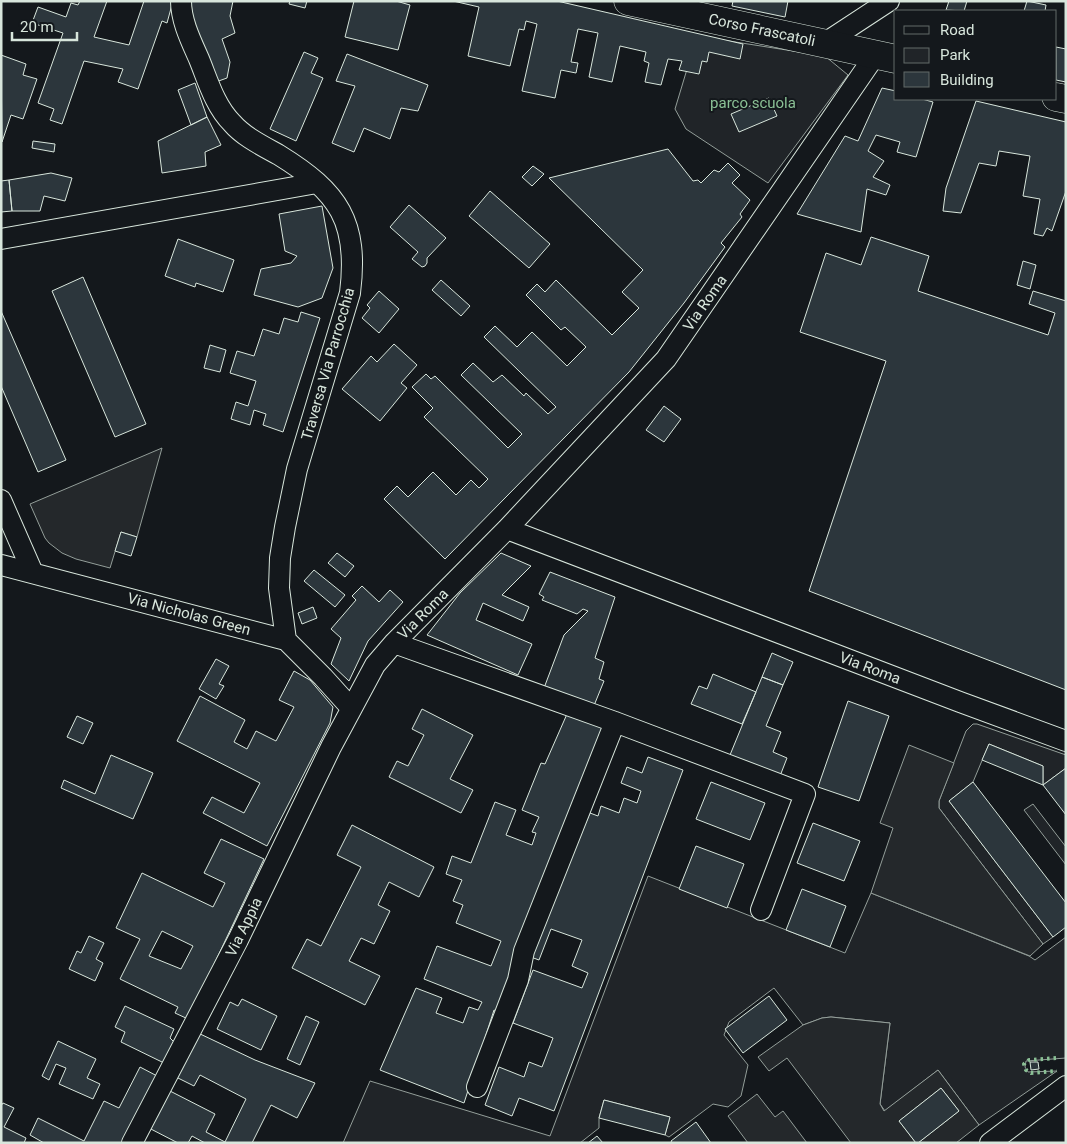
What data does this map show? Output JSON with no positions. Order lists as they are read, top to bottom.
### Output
{
  "streets": {
    "street": [
      "Corso Frascatoli",
      "Via Roma",
      "Traversa Via Parrocchia",
      "Via Nicholas Green",
      "Via Appia"
    ]
  },
  "crossings": [
    ["Corso Frascatoli", "Via Roma"],
    ["Via Roma", "Via Appia"],
    ["Traversa Via Parrocchia", "Via Nicholas Green"]
  ],
  "parks": ["parco scuola"],
  "legend": ["Road", "Park", "Building"],
  "scale_bar": "20 m"
}
